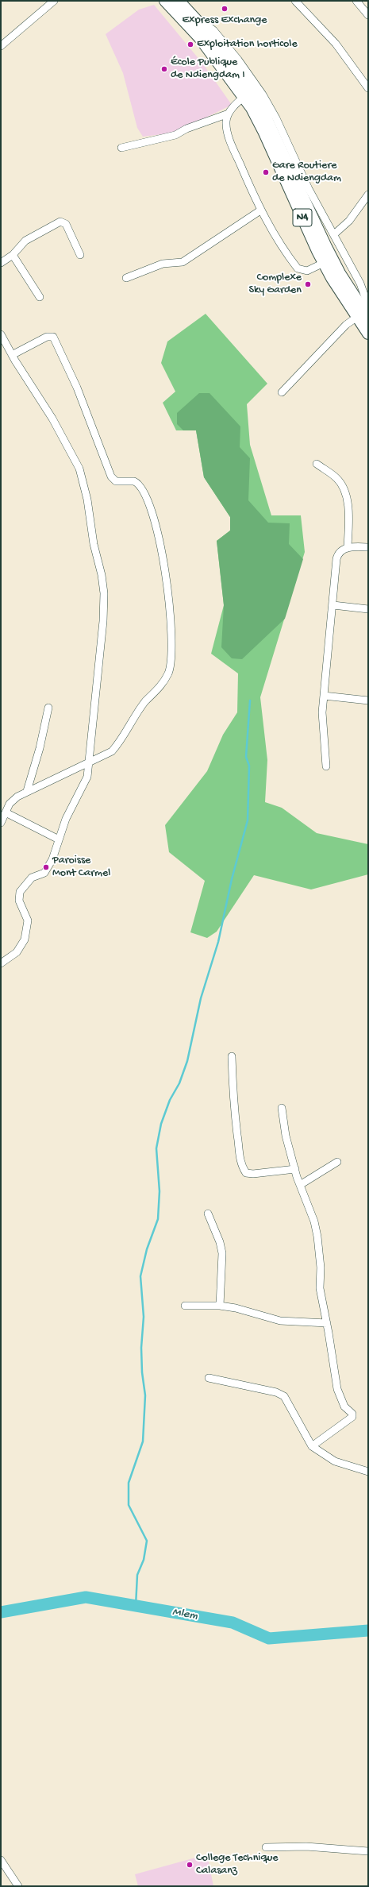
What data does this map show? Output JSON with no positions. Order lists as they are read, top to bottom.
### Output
{
  "streets": {
    "highway": ["N4"]
  },
  "water": ["Mlem"],
  "places": [
    "Express Exchange",
    "Exploitation horticole",
    "École Publique de Ndiengdam I",
    "Gare Routiere de Ndiengdam",
    "Complexe Sky Garden",
    "Paroisse Mont Carmel",
    "College Technique Calasanz"
  ]
}
